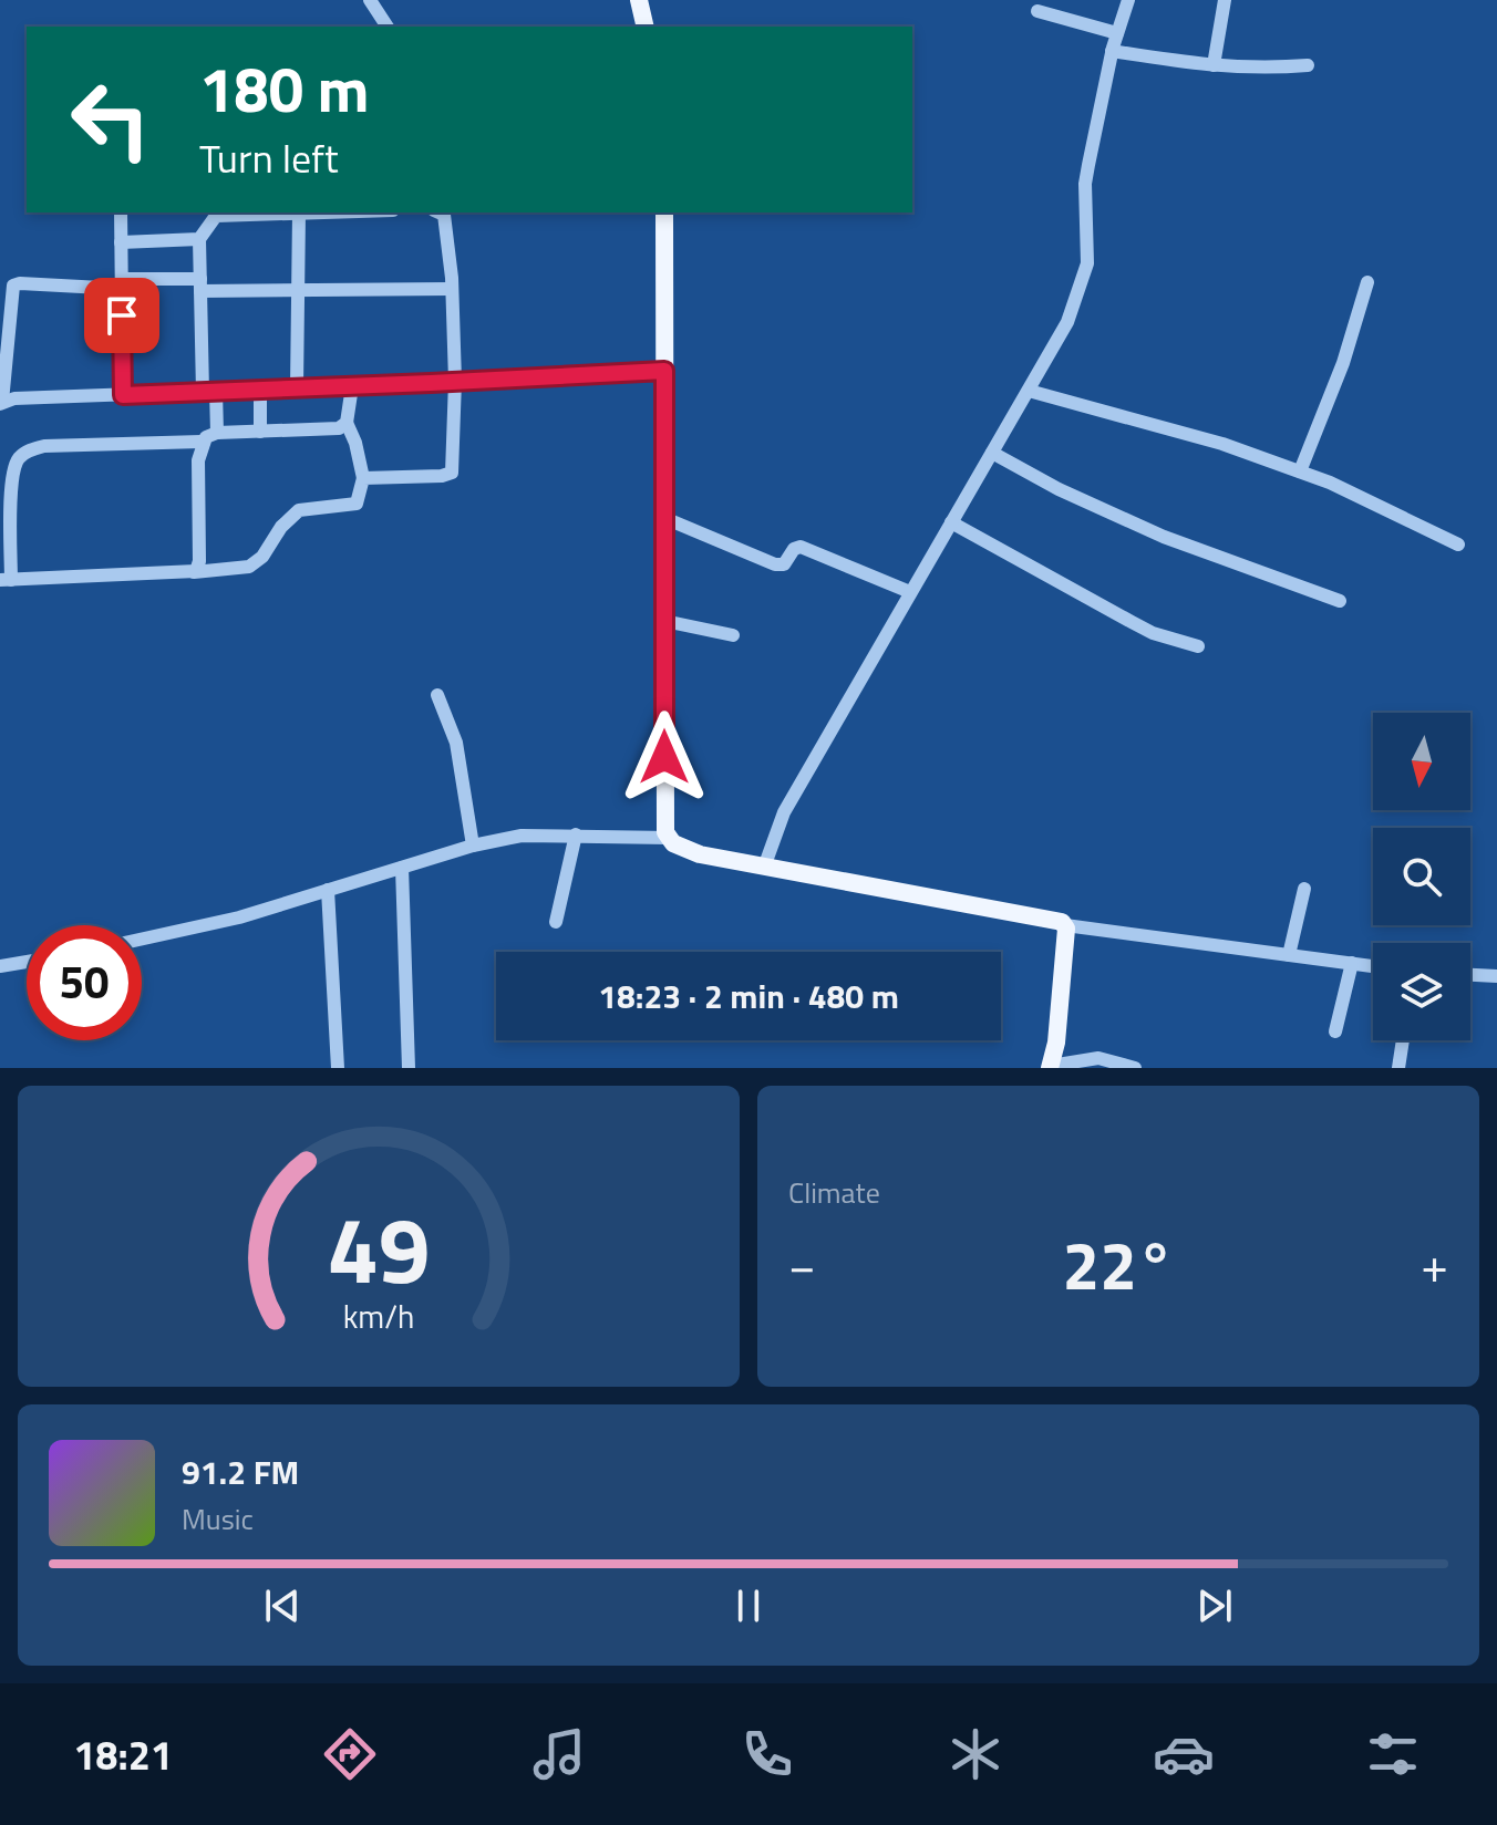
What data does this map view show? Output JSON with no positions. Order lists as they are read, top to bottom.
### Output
{
  "north": "bottom",
  "page": {
    "turn": ["180 m", "Turn left"],
    "limit": "50",
    "trip": "18:23 · 2 min · 480 m",
    "tile": "Climate",
    "heat": ["−", "22°", "+"],
    "song": ["91.2 FM", "Music"],
    "tabs": "18:21",
    "gauge": ["49", "km/h"]
  }
}
